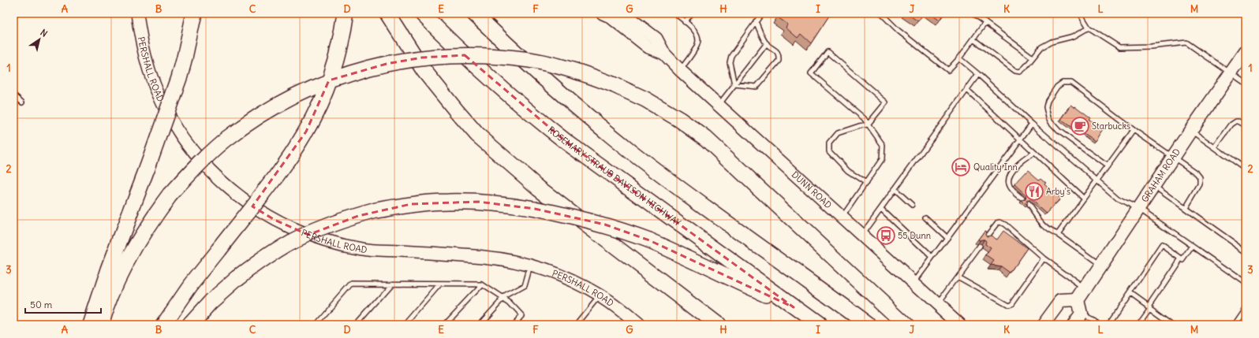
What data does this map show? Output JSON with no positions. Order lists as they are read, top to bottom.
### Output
{
  "streets": {
    "highway": ["ROSEMARY STRAUB DAVISON HIGHWAY"],
    "main road": ["GRAHAM ROAD"],
    "street": ["PERSHALL ROAD", "DUNN ROAD"]
  },
  "places": {
    "cafe": ["Starbucks"],
    "hotel": ["Quality Inn"],
    "restaurant": ["Arby's"],
    "bus stop": ["55 Dunn"]
  },
  "scale_bar": "50 m",
  "north": "top right",
  "grid": {
    "columns": [
      "A",
      "B",
      "C",
      "D",
      "E",
      "F",
      "G",
      "H",
      "I",
      "J",
      "K",
      "L",
      "M"
    ],
    "rows": ["1", "2", "3"]
  }
}
